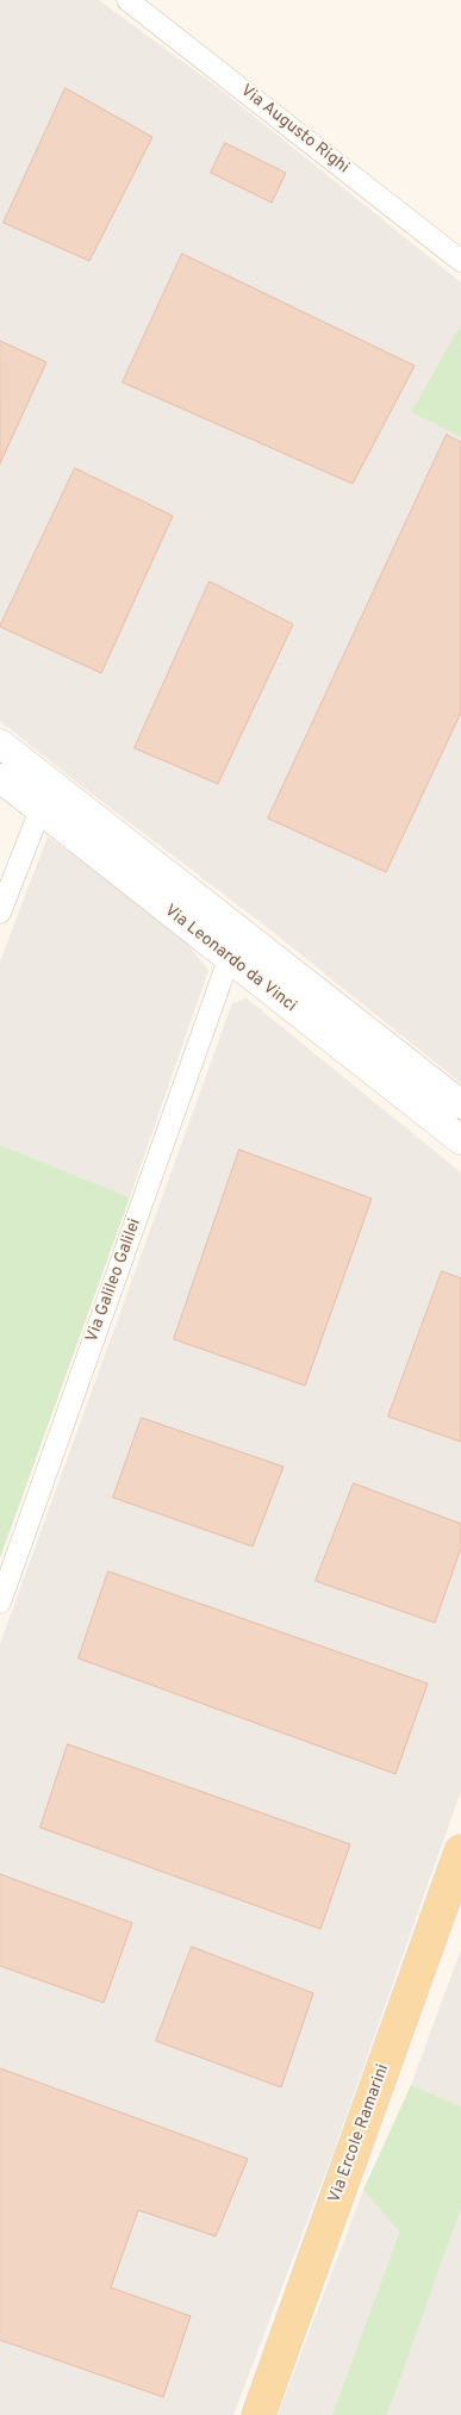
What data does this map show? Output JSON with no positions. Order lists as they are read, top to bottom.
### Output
{
  "streets": {
    "main road": ["Via Leonardo da Vinci", "Via Ercole Ramarini"],
    "street": ["Via Augusto Righi", "Via Galileo Galilei"]
  },
  "crossings": [
    ["Via Leonardo da Vinci", "Via Galileo Galilei"]
  ]
}
